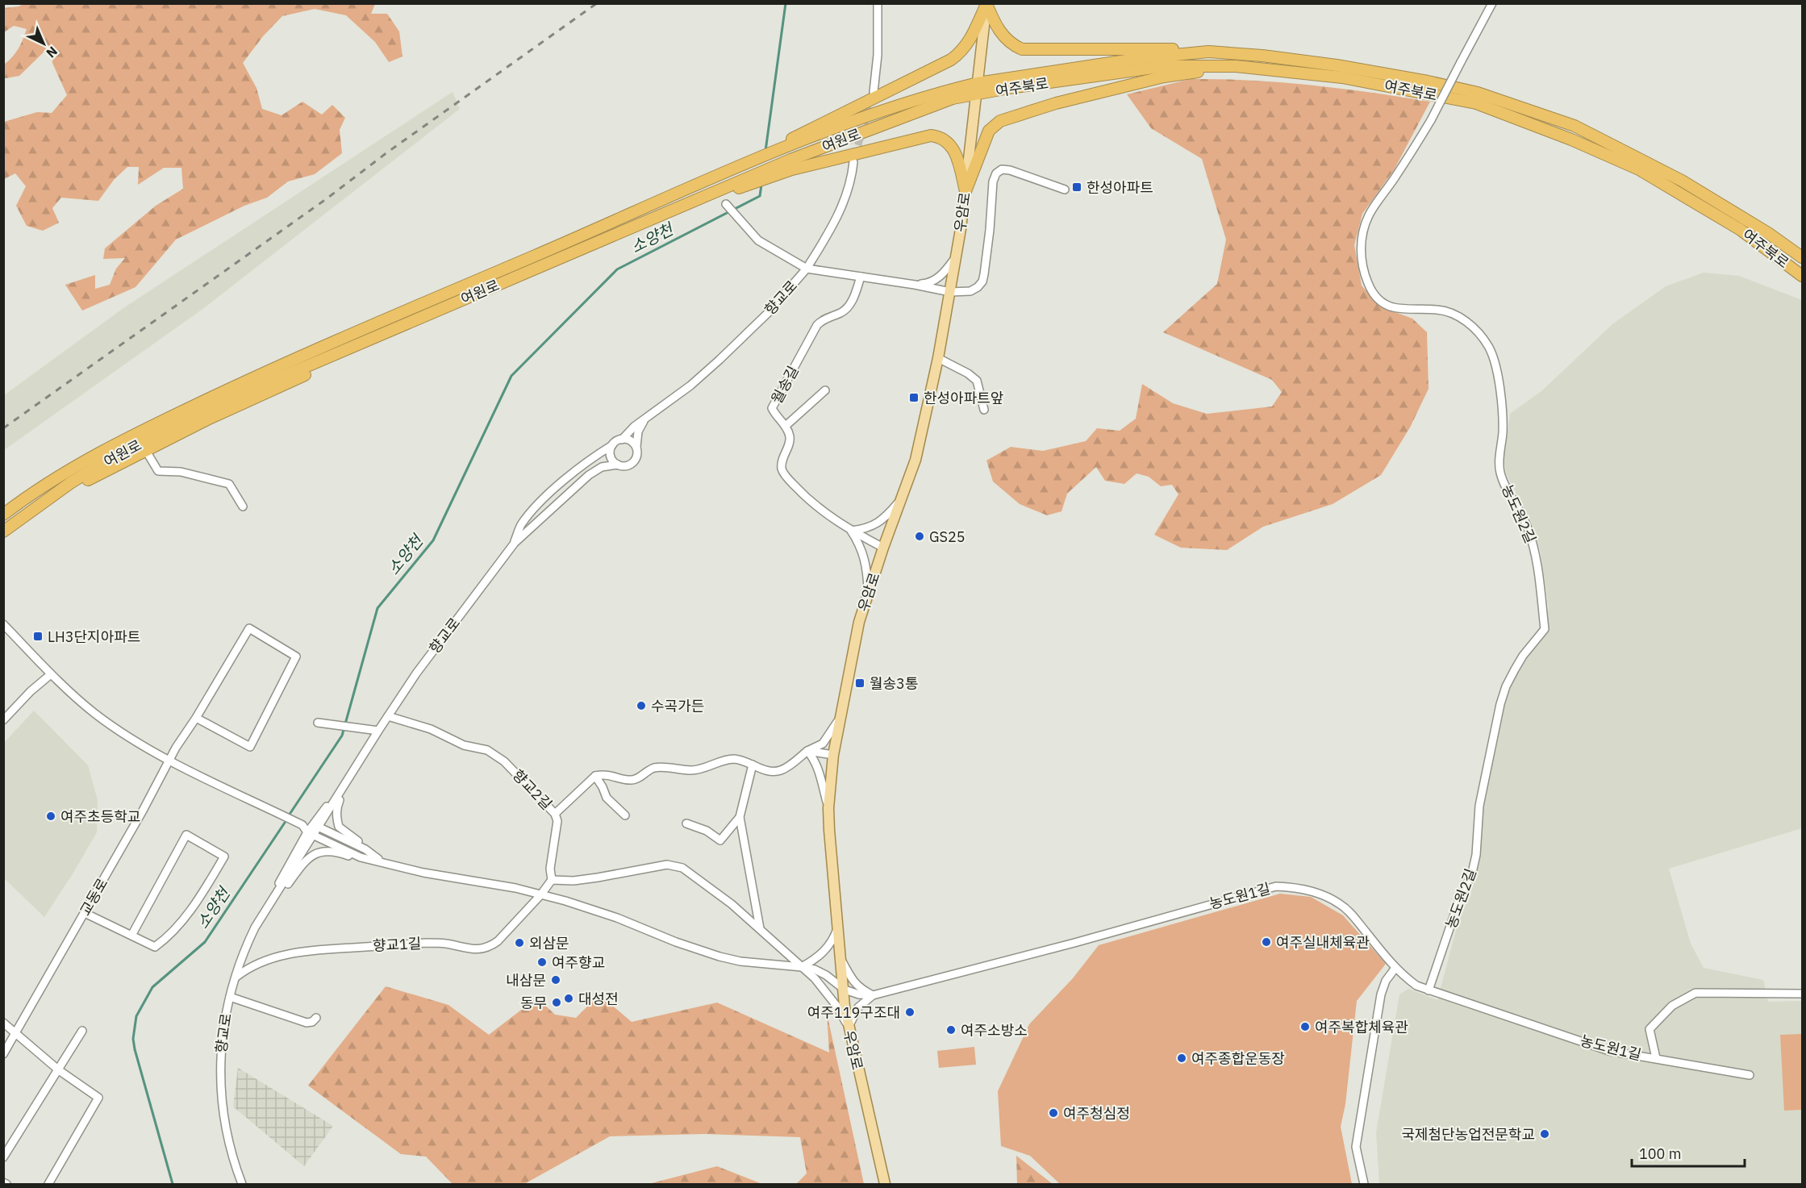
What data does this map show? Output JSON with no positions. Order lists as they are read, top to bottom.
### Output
{
  "streets": {
    "highway": ["여주북로", "여원로"],
    "main road": ["우암로"],
    "street": [
      "향교로",
      "월송길",
      "농도원2길",
      "향교2길",
      "농도원1길",
      "교동로",
      "향교1길"
    ]
  },
  "crossings": [
    ["여주북로", "여원로"],
    ["여주북로", "우암로"],
    ["여원로", "우암로"],
    ["우암로", "향교로"],
    ["우암로", "월송길"],
    ["우암로", "농도원1길"],
    ["향교로", "월송길"],
    ["향교로", "향교2길"],
    ["향교로", "향교1길"],
    ["농도원2길", "농도원1길"]
  ],
  "water": ["소양천"],
  "places": {
    "transit": [
      "한성아파트",
      "한성아파트앞",
      "LH3단지아파트",
      "월송3통"
    ],
    "other": [
      "GS25",
      "수곡가든",
      "여주초등학교",
      "여주실내체육관",
      "외삼문",
      "여주향교",
      "내삼문",
      "대성전",
      "동무",
      "여주119구조대",
      "여주복합체육관",
      "여주소방소",
      "여주종합운동장",
      "여주청심정",
      "국제첨단농업전문학교"
    ]
  },
  "scale_bar": "100 m",
  "north": "bottom right"
}
